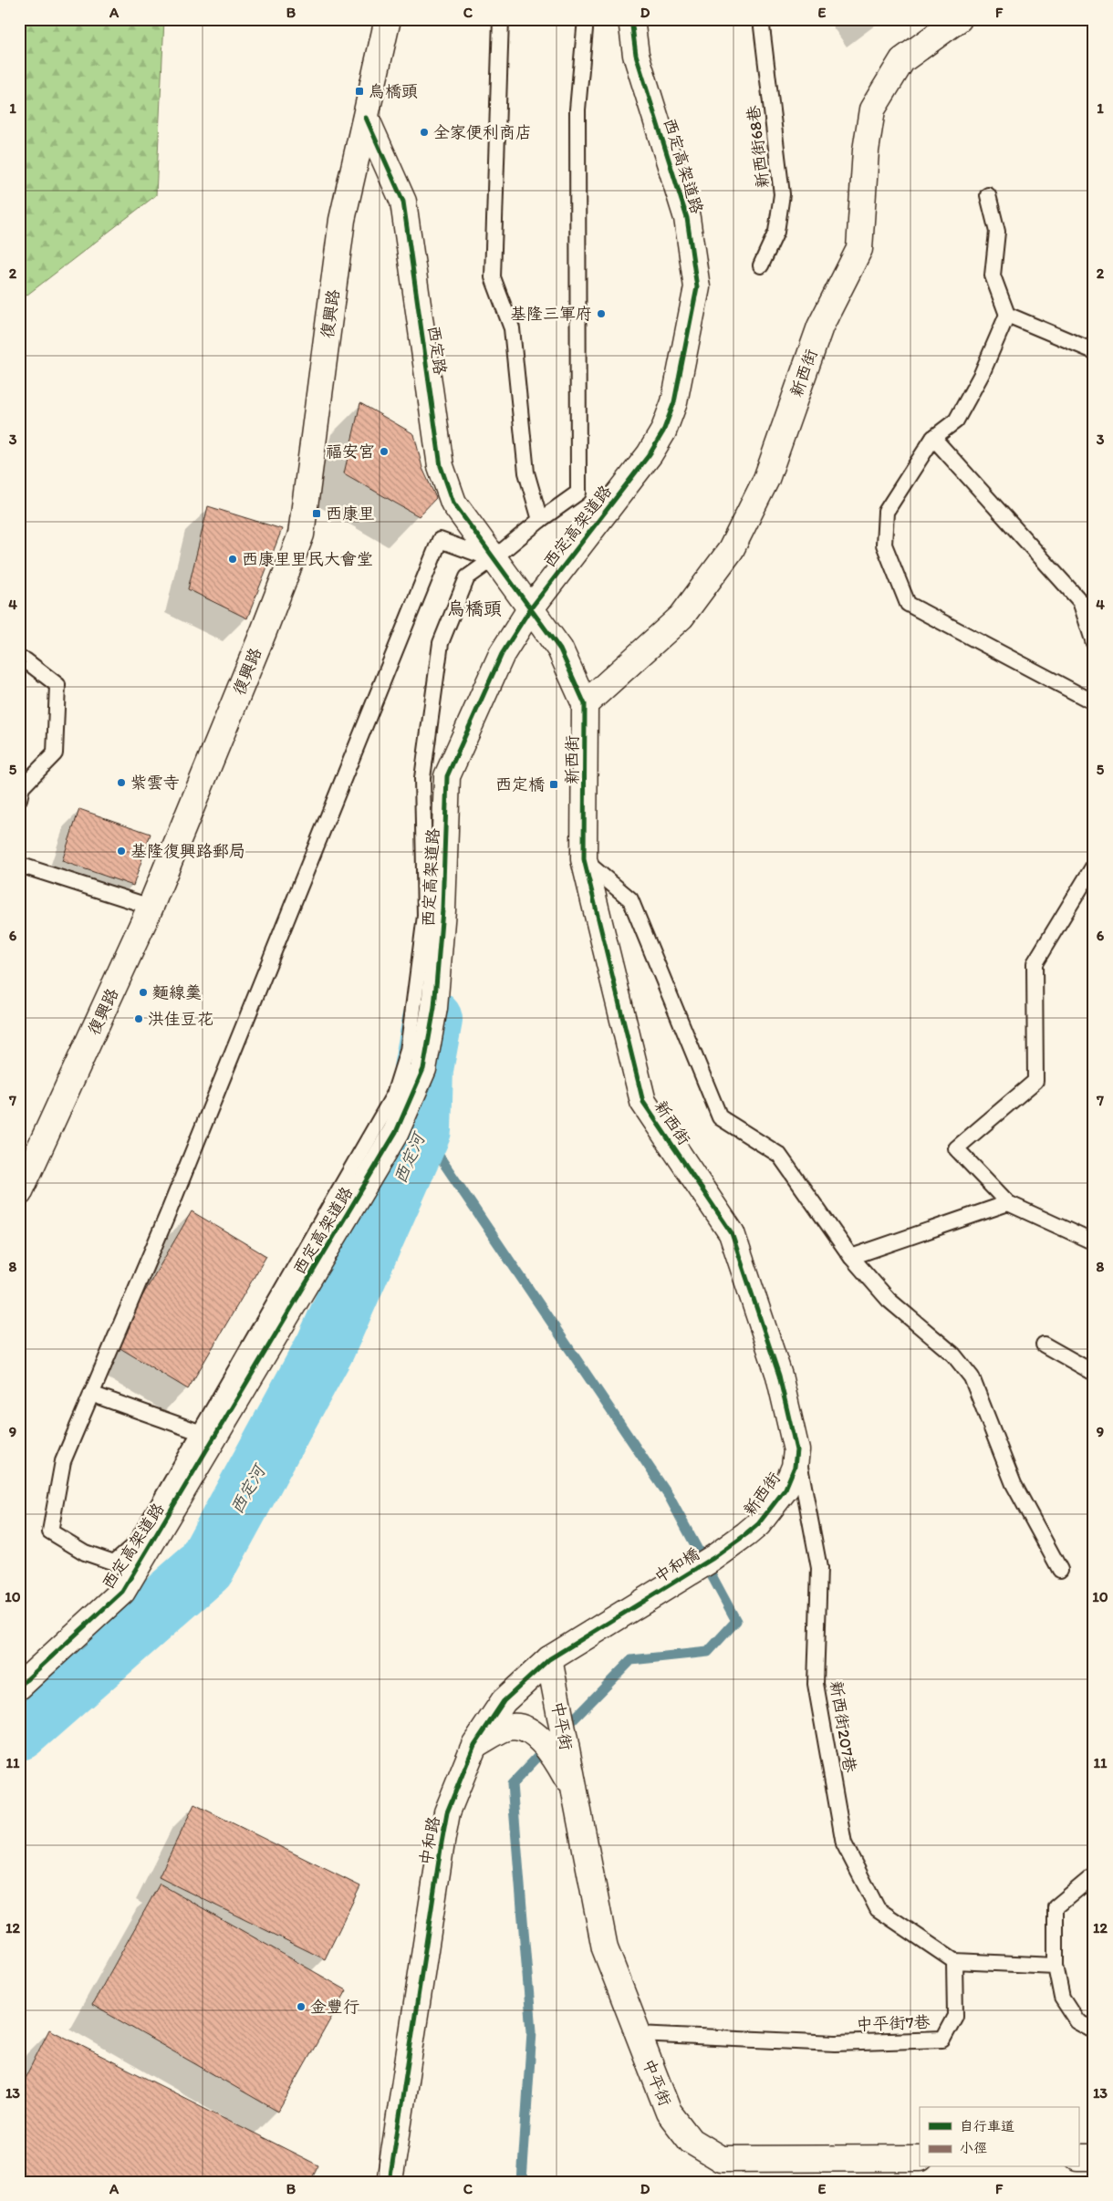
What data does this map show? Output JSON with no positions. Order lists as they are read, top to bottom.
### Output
{
  "streets": {
    "street": [
      "西定高架道路",
      "復興路",
      "西定路",
      "新西街",
      "中和橋",
      "中平街",
      "中和路"
    ],
    "lane": ["新西街68巷", "新西街207巷", "中平街7巷"]
  },
  "crossings": [
    ["西定高架道路", "新西街"],
    ["復興路", "西定路"],
    ["新西街", "中和橋"],
    ["新西街", "新西街207巷"],
    ["中和橋", "中和路"],
    ["中平街", "中和路"],
    ["中平街", "中平街7巷"],
    ["新西街207巷", "中平街7巷"]
  ],
  "districts": ["烏橋頭"],
  "water": ["西定河"],
  "places": {
    "transit": ["烏橋頭", "西康里", "西定橋"],
    "other": [
      "全家便利商店",
      "基隆三軍府",
      "福安宮",
      "西康里里民大會堂",
      "紫雲寺",
      "基隆復興路郵局",
      "麵線羹",
      "洪佳豆花",
      "金豐行"
    ]
  },
  "legend": ["自行車道", "小徑"],
  "grid": {
    "columns": [
      "A",
      "B",
      "C",
      "D",
      "E",
      "F"
    ],
    "rows": [
      "1",
      "2",
      "3",
      "4",
      "5",
      "6",
      "7",
      "8",
      "9",
      "10",
      "11",
      "12",
      "13"
    ]
  }
}
